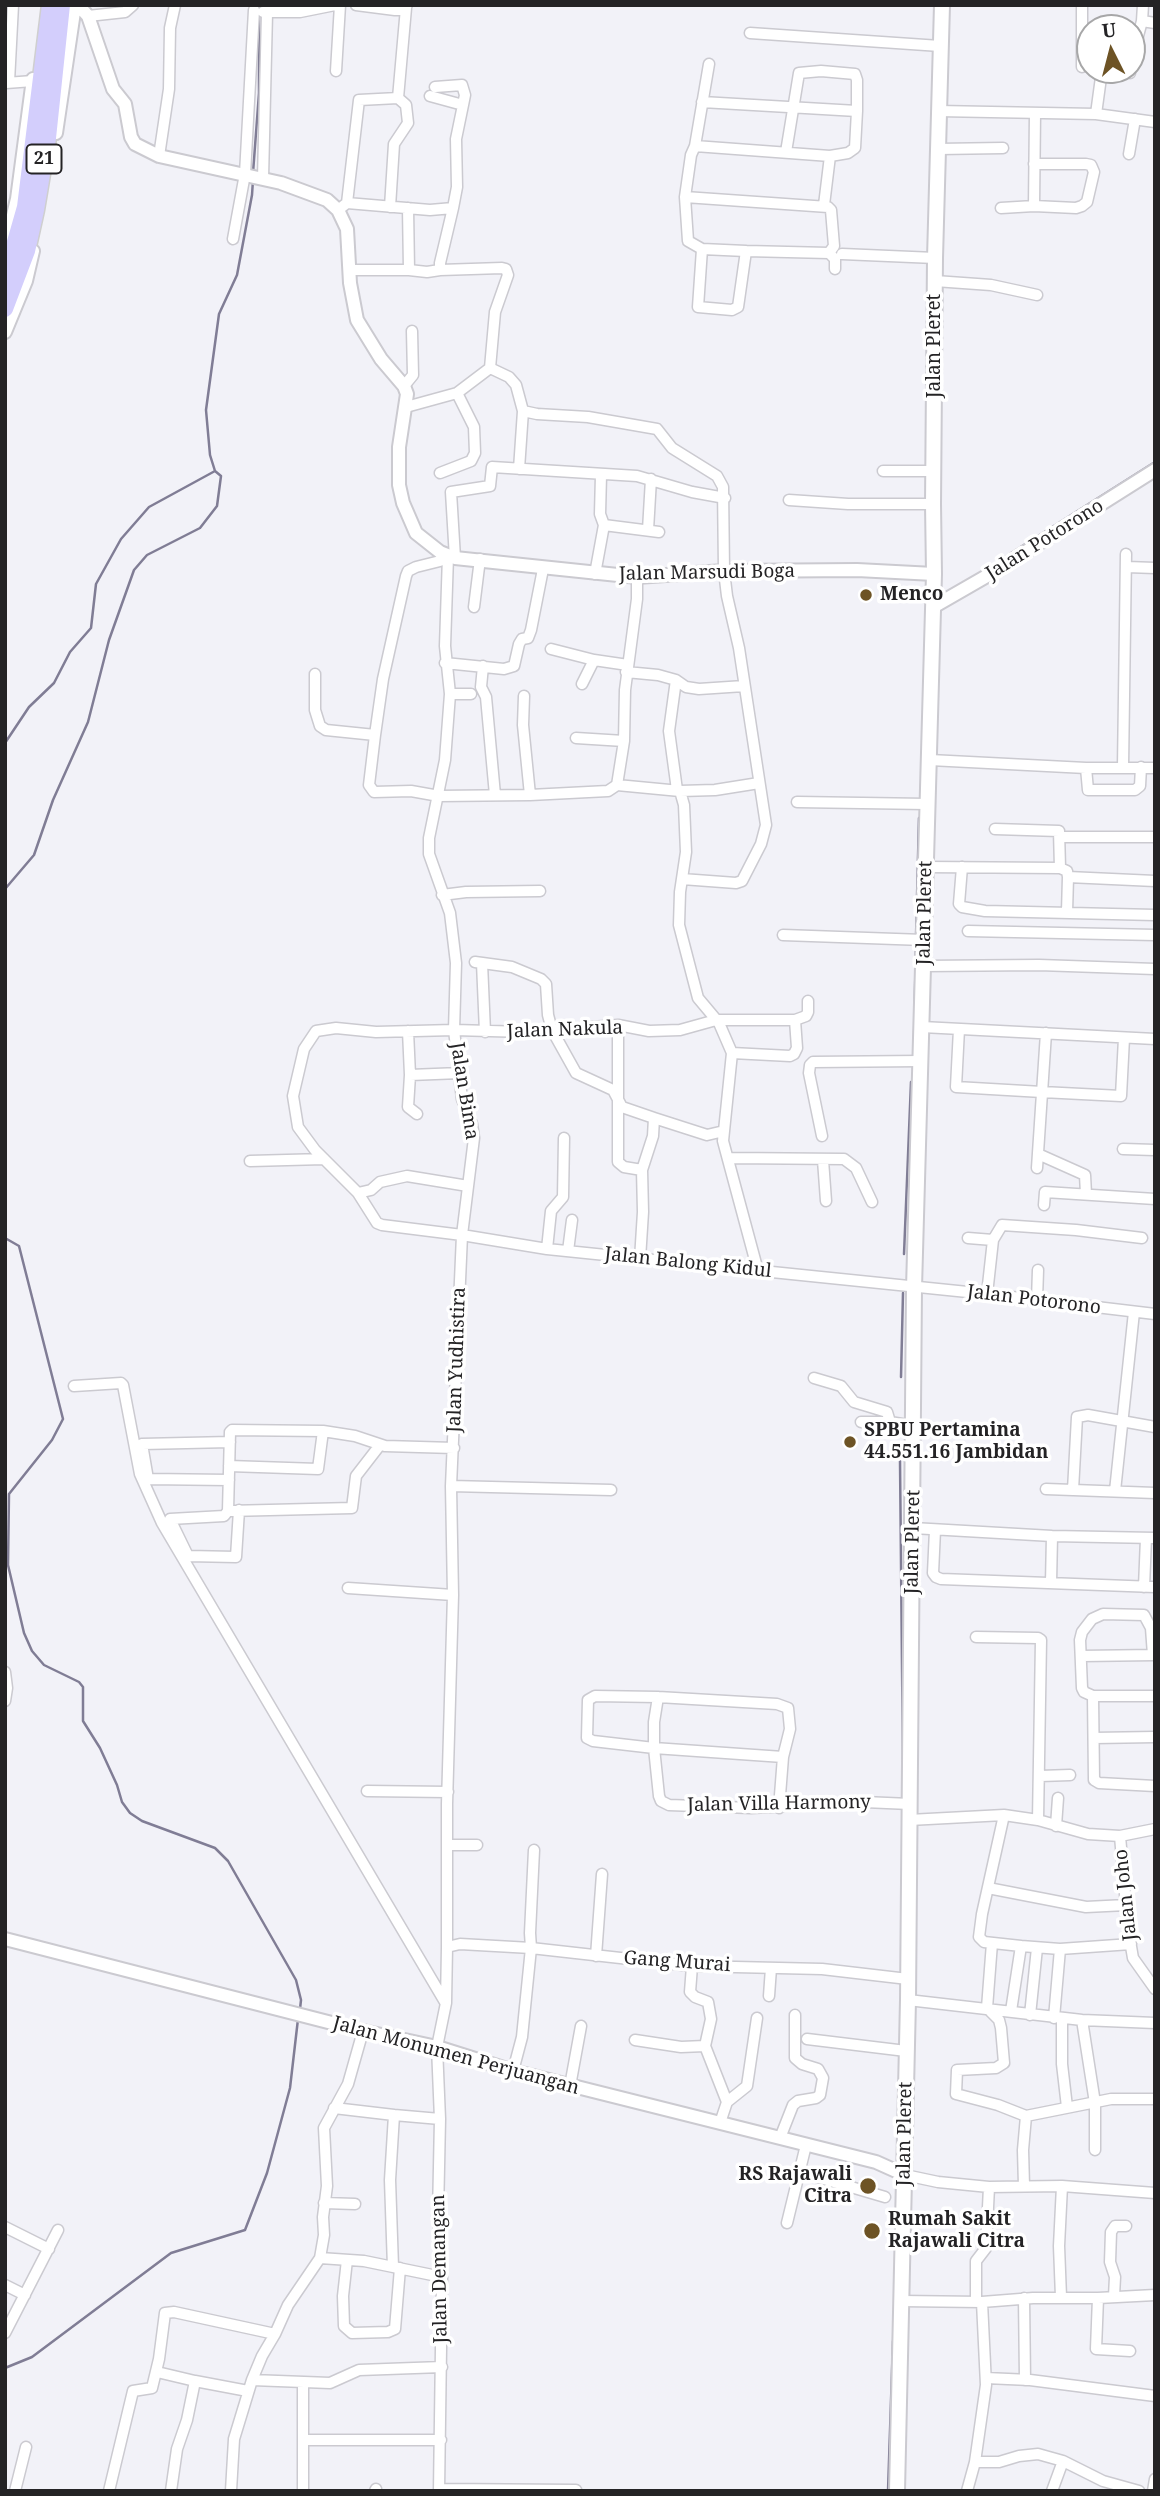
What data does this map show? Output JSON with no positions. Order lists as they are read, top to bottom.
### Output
{
  "streets": {
    "highway": ["21"],
    "main road": ["Jalan Pleret"],
    "street": [
      "Jalan Potorono",
      "Jalan Marsudi Boga",
      "Jalan Nakula",
      "Jalan Bima",
      "Jalan Balong Kidul",
      "Jalan Yudhistira",
      "Jalan Villa Harmony",
      "Jalan Joho",
      "Gang Murai",
      "Jalan Monumen Perjuangan",
      "Jalan Demangan"
    ]
  },
  "crossings": [
    ["Jalan Pleret", "Jalan Potorono"],
    ["Jalan Pleret", "Jalan Marsudi Boga"],
    ["Jalan Pleret", "Jalan Balong Kidul"],
    ["Jalan Pleret", "Jalan Villa Harmony"],
    ["Jalan Pleret", "Gang Murai"],
    ["Jalan Pleret", "Jalan Monumen Perjuangan"],
    ["Jalan Potorono", "Jalan Balong Kidul"],
    ["Jalan Marsudi Boga", "Jalan Bima"],
    ["Jalan Nakula", "Jalan Bima"],
    ["Jalan Nakula", "Jalan Balong Kidul"],
    ["Jalan Bima", "Jalan Balong Kidul"],
    ["Jalan Bima", "Jalan Yudhistira"],
    ["Jalan Balong Kidul", "Jalan Yudhistira"],
    ["Jalan Yudhistira", "Jalan Demangan"],
    ["Gang Murai", "Jalan Demangan"],
    ["Jalan Monumen Perjuangan", "Jalan Demangan"]
  ],
  "places": [
    "Menco",
    "SPBU Pertamina 44.551.16 Jambidan",
    "RS Rajawali Citra",
    "Rumah Sakit Rajawali Citra"
  ],
  "north": "top"
}
